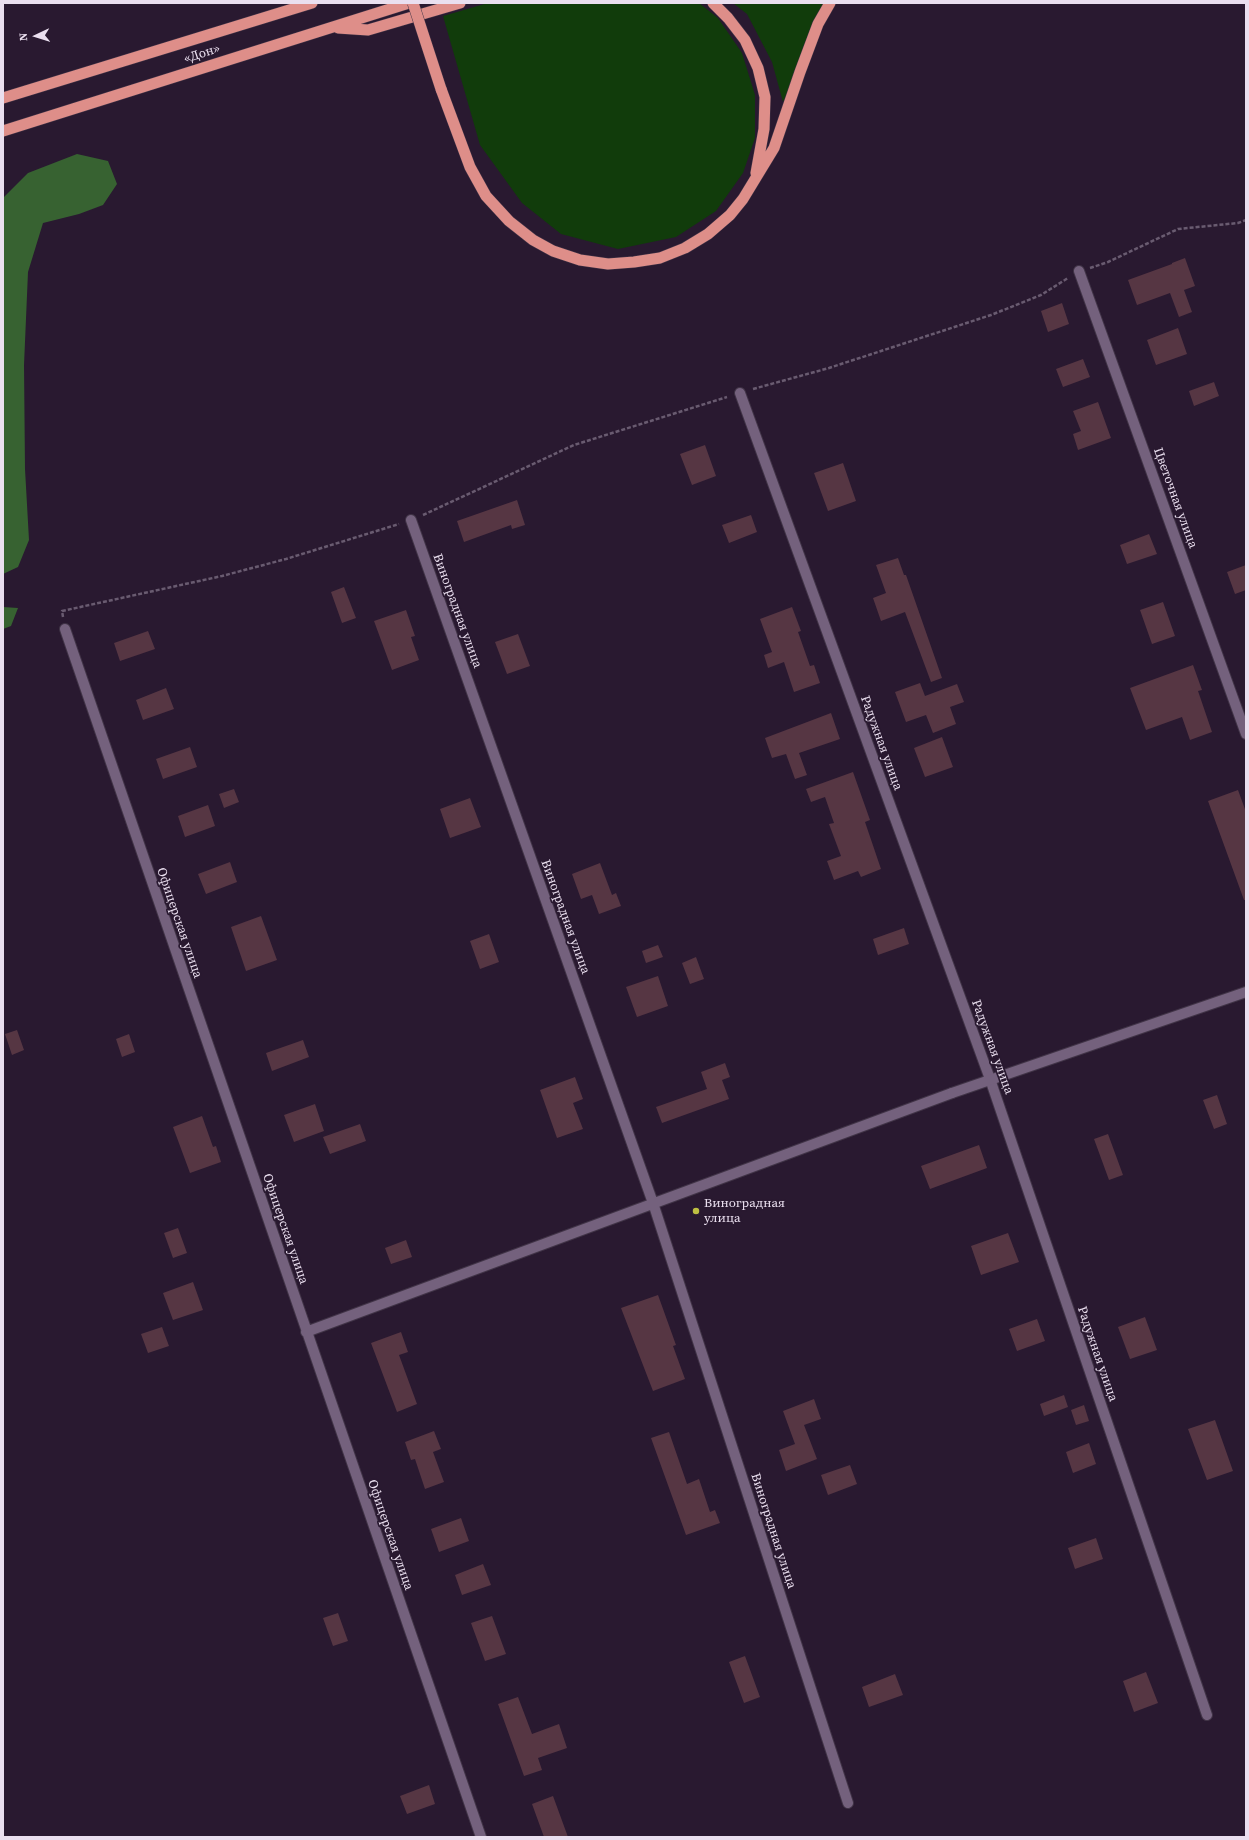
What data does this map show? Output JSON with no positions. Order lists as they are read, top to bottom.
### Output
{
  "streets": {
    "highway": ["«Дон»"],
    "street": [
      "Цветочная улица",
      "Виноградная улица",
      "Радужная улица",
      "Офицерская улица"
    ]
  },
  "places": ["Виноградная улица"],
  "north": "left"
}
